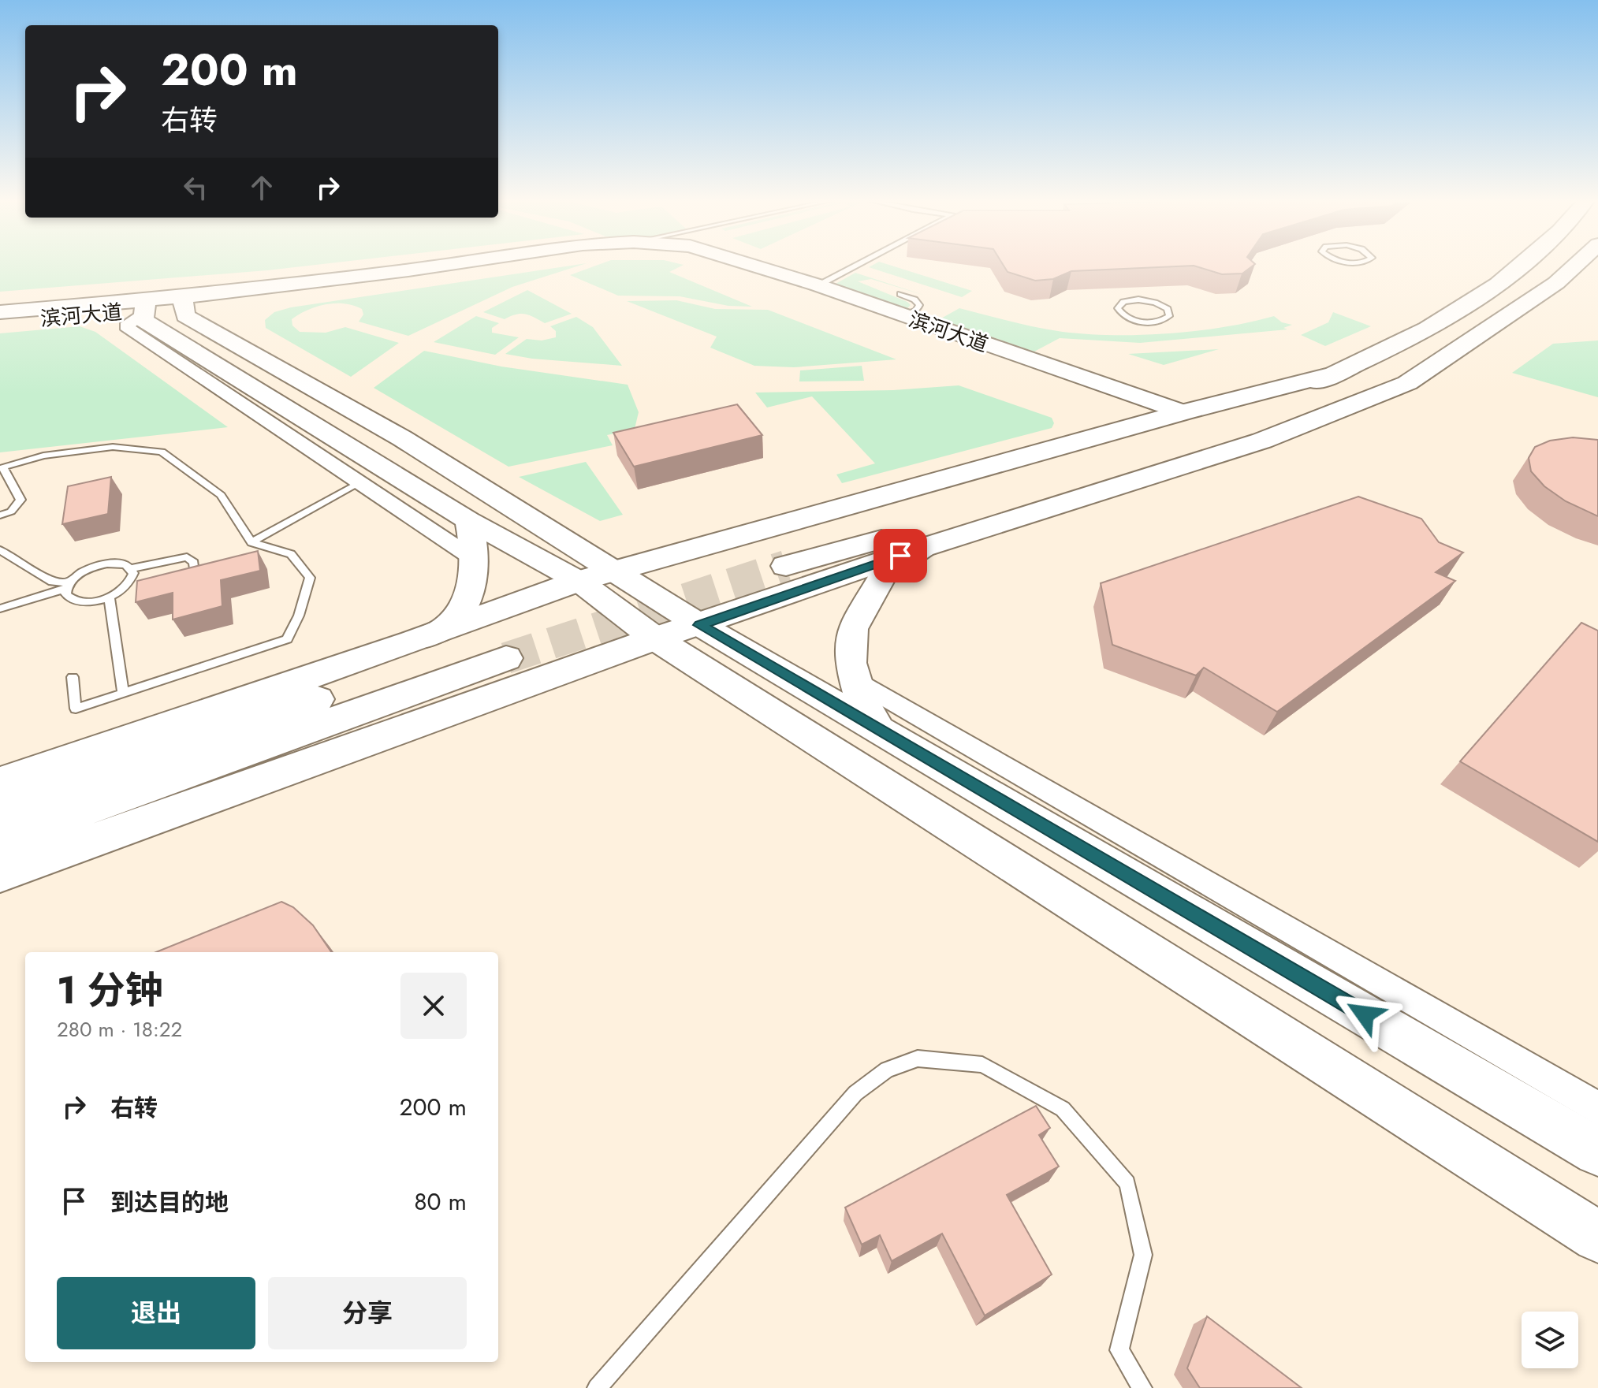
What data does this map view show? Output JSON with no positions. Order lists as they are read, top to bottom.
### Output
{
  "streets": {
    "main road": ["滨河大道"]
  },
  "page": {
    "turn": ["200 m", "右转"],
    "heading": ["1 分钟", "280 m · 18:22"],
    "list": [
      {
        "name": "右转",
        "value": "200 m"
      },
      {
        "name": "到达目的地",
        "value": "80 m"
      }
    ],
    "buttons": ["退出", "分享"]
  }
}
